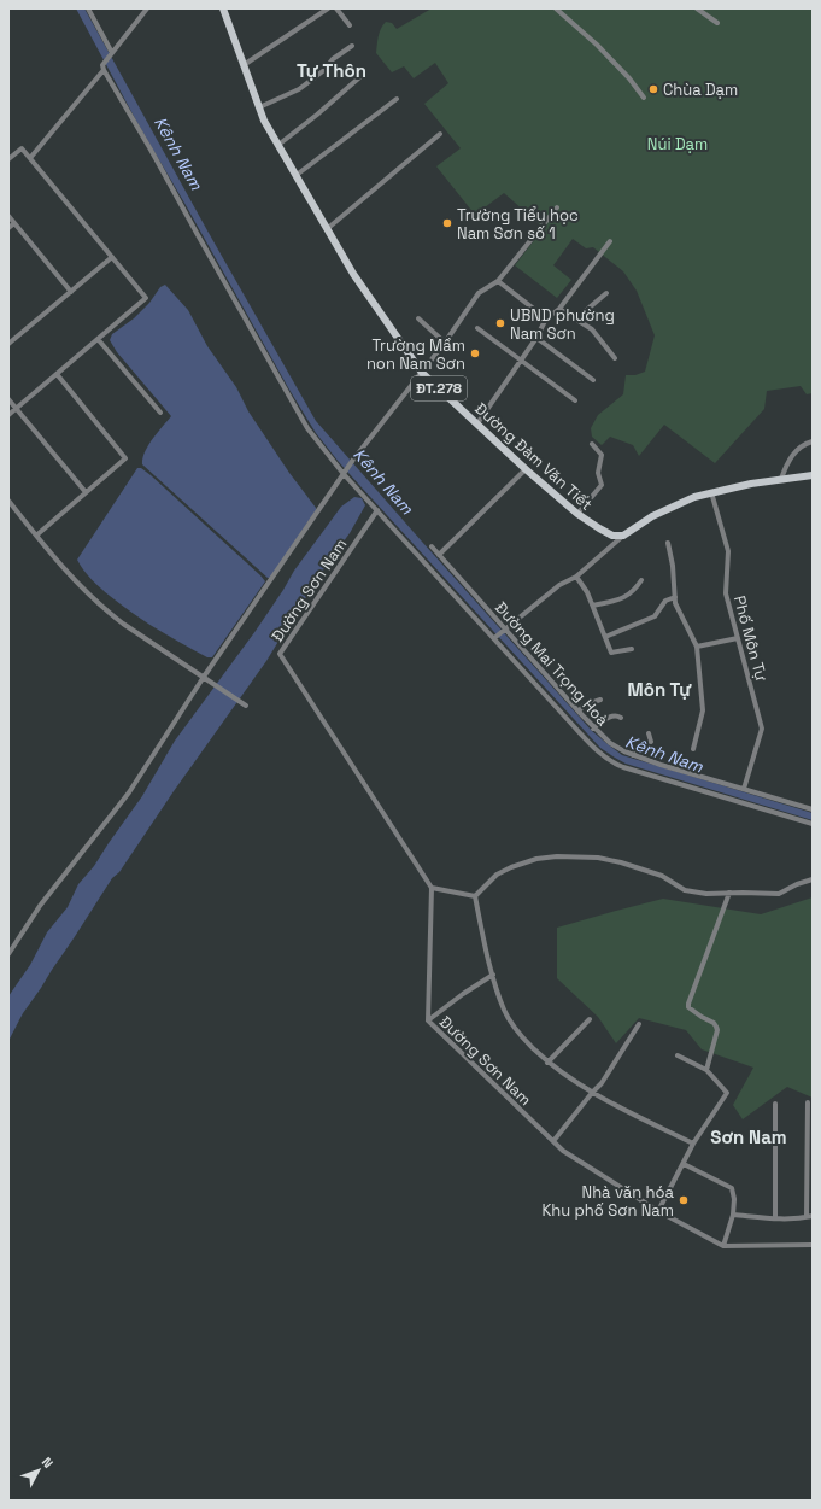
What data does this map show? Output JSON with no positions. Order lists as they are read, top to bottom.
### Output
{
  "streets": {
    "main road": ["ĐT.278", "Đường Đàm Văn Tiết"],
    "street": ["Đường Sơn Nam", "Phố Môn Tự", "Đường Mai Trọng Hoà"]
  },
  "crossings": [
    ["Phố Môn Tự", "Đường Mai Trọng Hoà"]
  ],
  "districts": ["Tự Thôn", "Môn Tự", "Sơn Nam"],
  "water": ["Kênh Nam"],
  "parks": ["Núi Dạm"],
  "places": [
    "Chùa Dạm",
    "Trường Tiểu học Nam Sơn số 1",
    "UBND phường Nam Sơn",
    "Trường Mầm non Nam Sơn",
    "Nhà văn hóa Khu phố Sơn Nam"
  ],
  "north": "top right"
}
